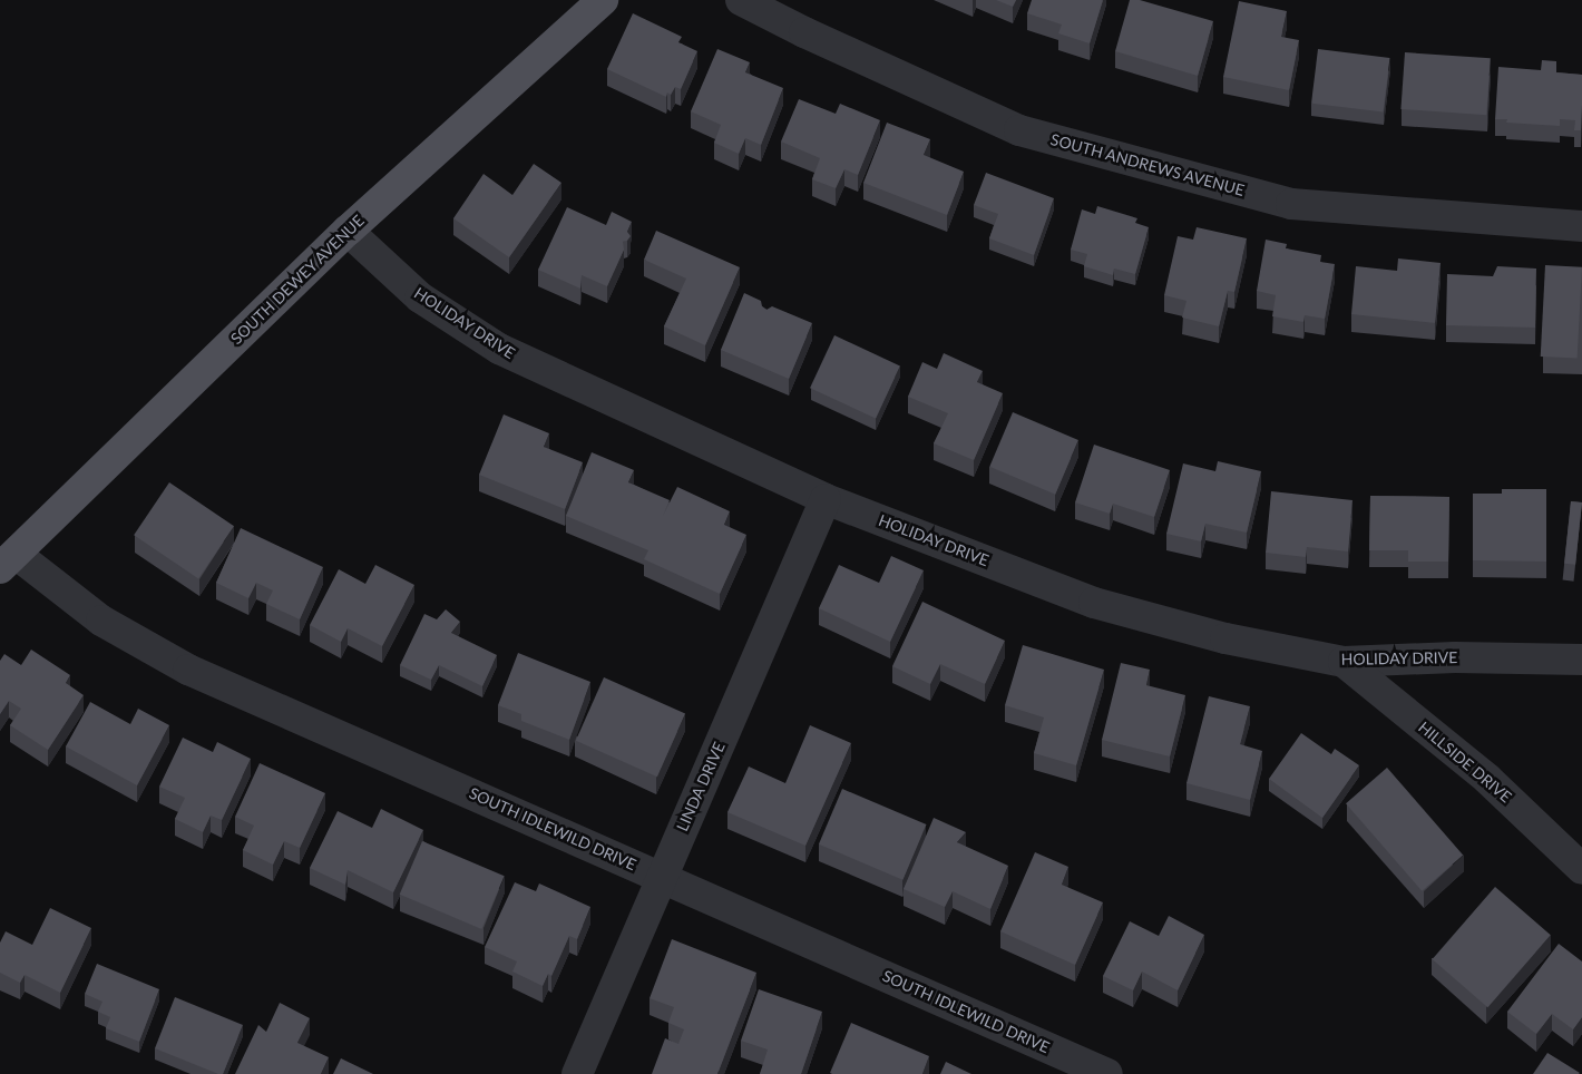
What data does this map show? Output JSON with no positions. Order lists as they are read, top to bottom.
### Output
{
  "streets": {
    "main road": ["SOUTH DEWEY AVENUE"],
    "street": [
      "SOUTH ANDREWS AVENUE",
      "HOLIDAY DRIVE",
      "HILLSIDE DRIVE",
      "LINDA DRIVE",
      "SOUTH IDLEWILD DRIVE"
    ]
  },
  "crossings": [
    ["SOUTH DEWEY AVENUE", "HOLIDAY DRIVE"],
    ["SOUTH DEWEY AVENUE", "SOUTH IDLEWILD DRIVE"],
    ["HOLIDAY DRIVE", "HILLSIDE DRIVE"],
    ["HOLIDAY DRIVE", "LINDA DRIVE"],
    ["LINDA DRIVE", "SOUTH IDLEWILD DRIVE"]
  ]
}
